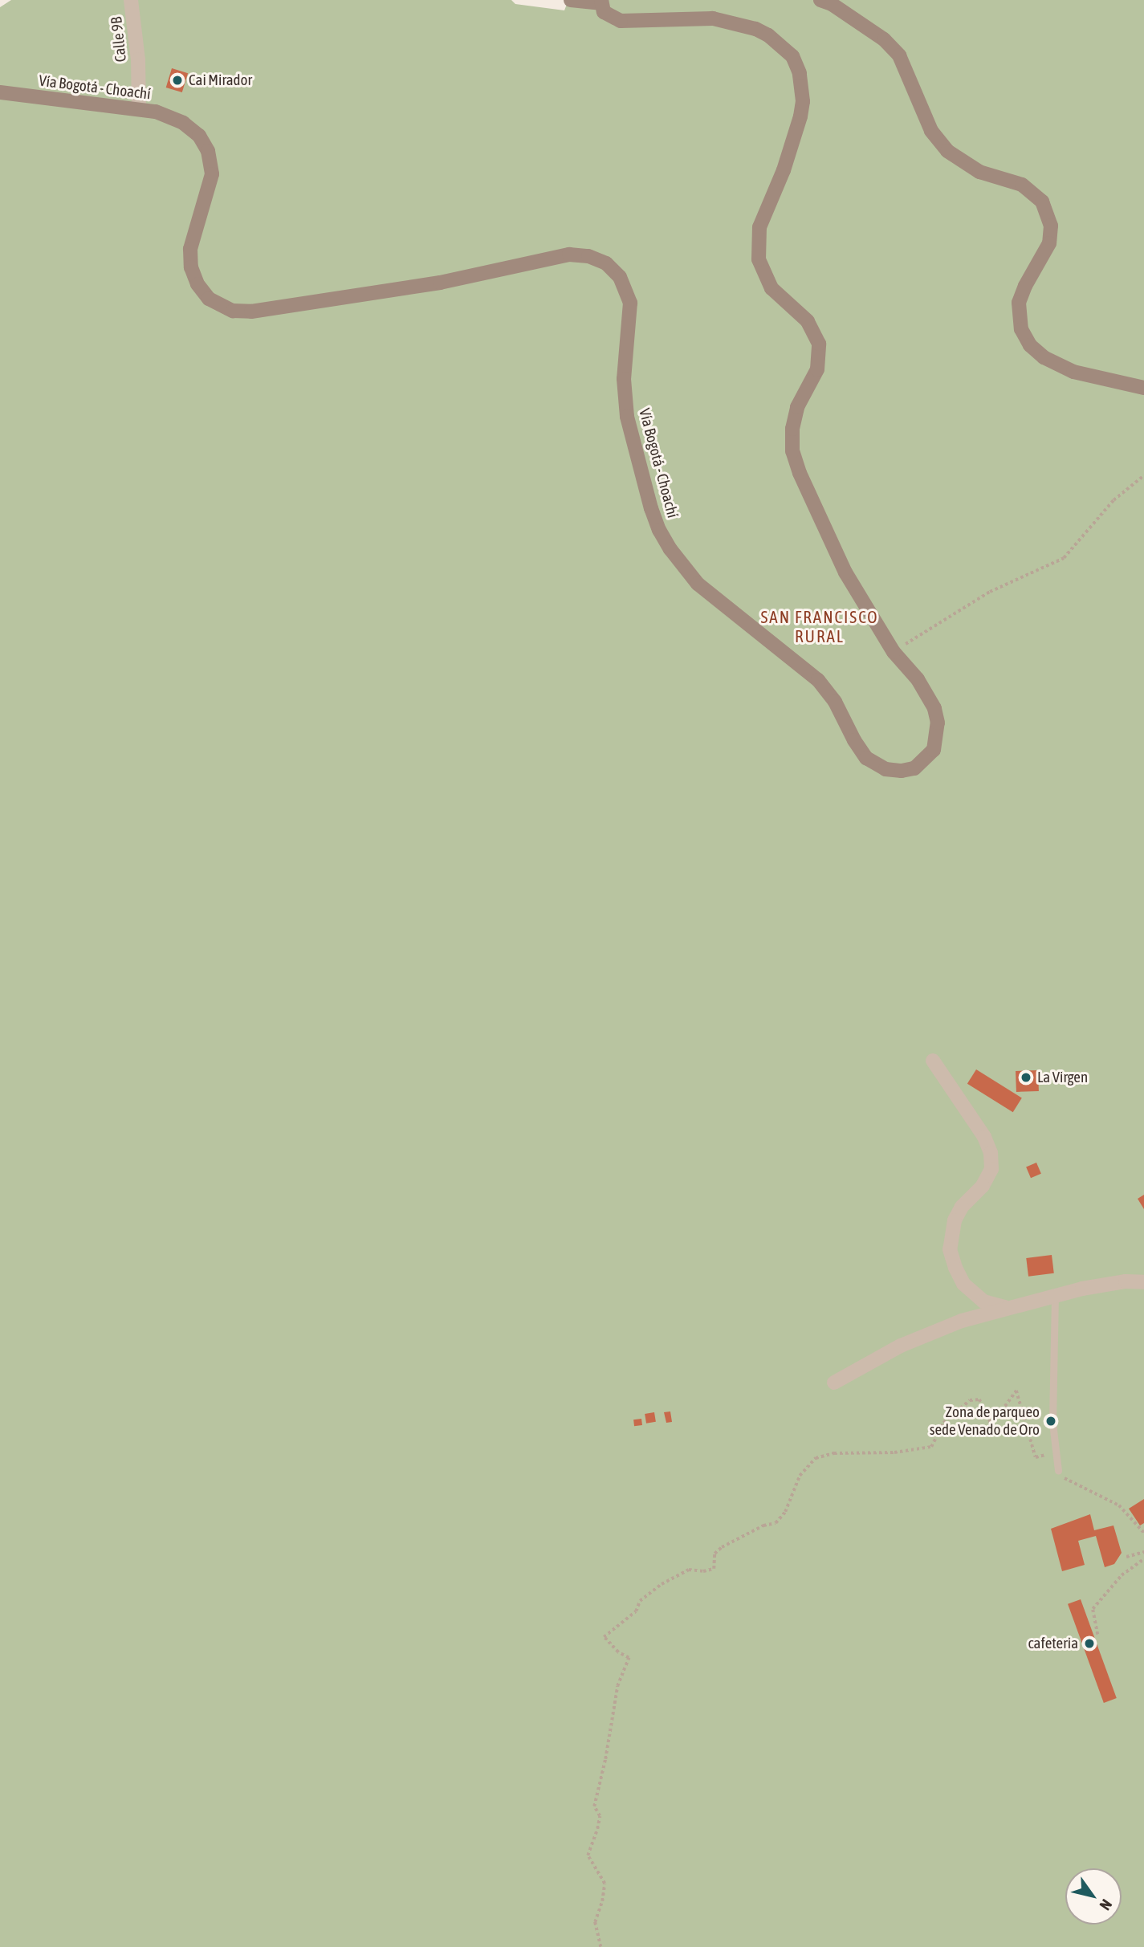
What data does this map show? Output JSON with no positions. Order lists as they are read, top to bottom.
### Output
{
  "streets": {
    "main road": ["Vía Bogotá - Choachí"],
    "street": ["Calle 9B"]
  },
  "crossings": [
    ["Calle 9B", "Vía Bogotá - Choachí"]
  ],
  "districts": ["SAN FRANCISCO RURAL"],
  "places": [
    "Cai Mirador",
    "La Virgen",
    "Zona de parqueo sede Venado de Oro",
    "cafeteria"
  ],
  "north": "bottom right"
}
